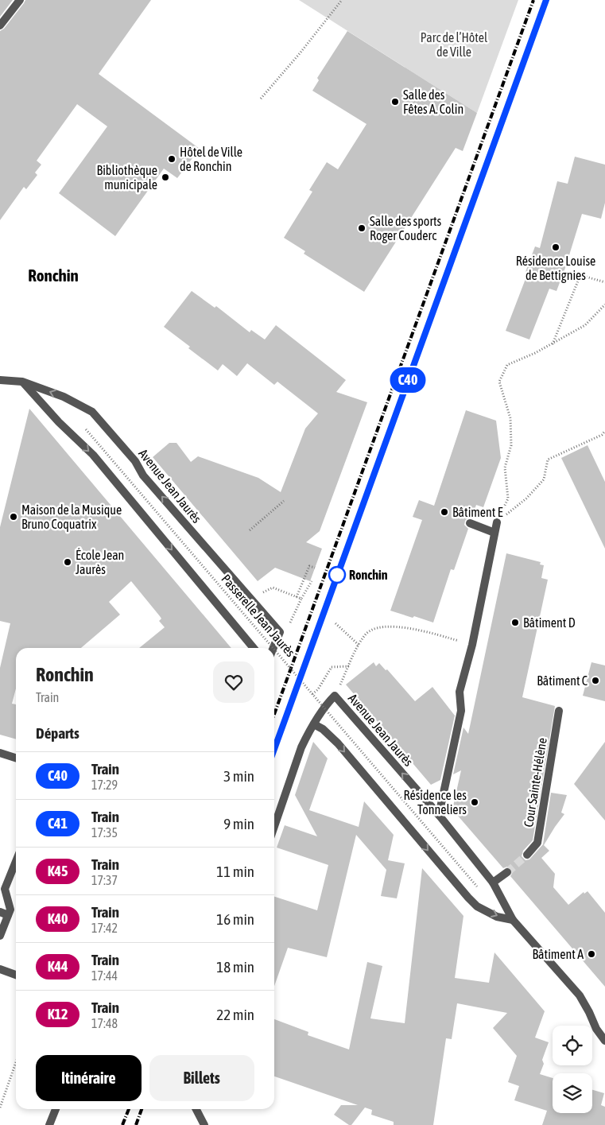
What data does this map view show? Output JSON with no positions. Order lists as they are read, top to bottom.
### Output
{
  "streets": {
    "street": ["Avenue Jean Jaurès", "Cour Sainte-Hélène"],
    "path": ["Passerelle Jean Jaurès"]
  },
  "districts": ["Ronchin"],
  "parks": ["Parc de l’Hôtel de Ville"],
  "places": [
    "Salle des Fêtes A. Colin",
    "Hôtel de Ville de Ronchin",
    "Bibliothèque municipale",
    "Salle des sports Roger Couderc",
    "Résidence Louise de Bettignies",
    "Bâtiment E",
    "Maison de la Musique Bruno Coquatrix",
    "École Jean Jaurès",
    "Ronchin",
    "Bâtiment D",
    "Bâtiment C",
    "Résidence les Tonneliers",
    "Bâtiment A"
  ],
  "page": {
    "on_map": "C40",
    "heading": [
      ["Ronchin", "Train"],
      "Départs"
    ],
    "list": [
      {
        "mark": "C40",
        "name": "Train",
        "note": "17:29",
        "value": "3 min"
      },
      {
        "mark": "C41",
        "name": "Train",
        "note": "17:35",
        "value": "9 min"
      },
      {
        "mark": "K45",
        "name": "Train",
        "note": "17:37",
        "value": "11 min"
      },
      {
        "mark": "K40",
        "name": "Train",
        "note": "17:42",
        "value": "16 min"
      },
      {
        "mark": "K44",
        "name": "Train",
        "note": "17:44",
        "value": "18 min"
      },
      {
        "mark": "K12",
        "name": "Train",
        "note": "17:48",
        "value": "22 min"
      }
    ],
    "buttons": ["Itinéraire", "Billets"]
  }
}
